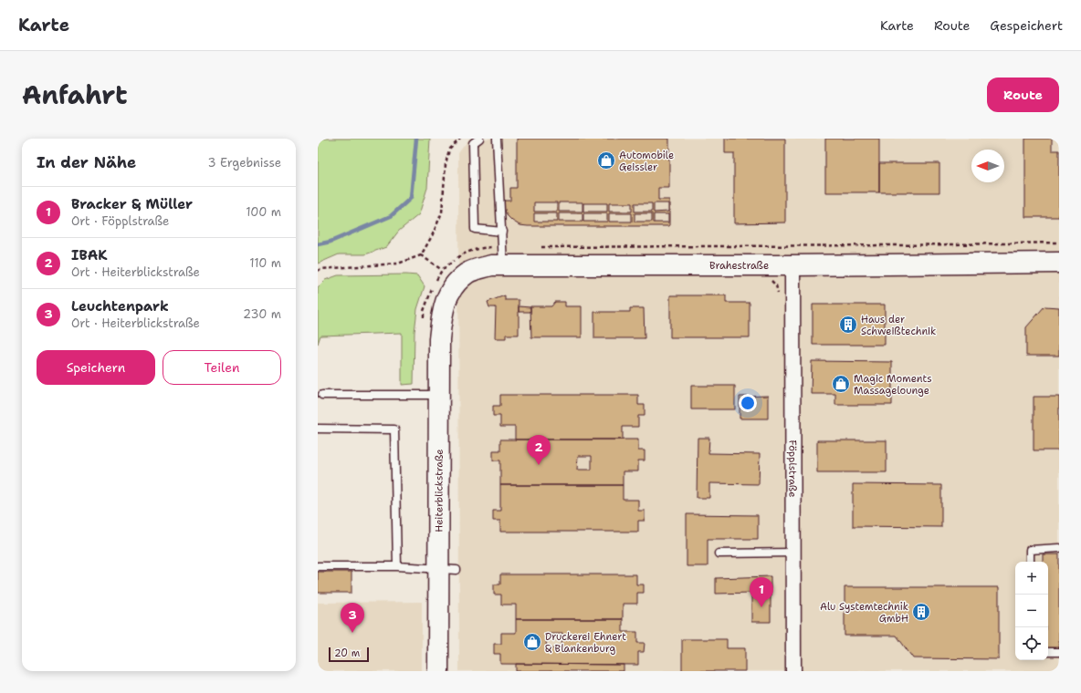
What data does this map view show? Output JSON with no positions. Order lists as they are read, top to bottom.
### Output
{
  "streets": {
    "street": ["Brahestraße", "Föpplstraße", "Heiterblickstraße"]
  },
  "crossings": [
    ["Brahestraße", "Föpplstraße"],
    ["Brahestraße", "Heiterblickstraße"]
  ],
  "places": {
    "shop": ["Automobile Geissler", "Magic Moments Massagelounge", "Druckerei Ehnert & Blankenburg"],
    "building": ["Haus der Schweißtechnik", "Alu Systemtechnik GmbH"]
  },
  "scale_bar": "20 m",
  "north": "left",
  "page": {
    "header": "Karte",
    "nav": ["Karte", "Route", "Gespeichert"],
    "title": "Anfahrt",
    "buttons": [
      "Route",
      ["Speichern", "Teilen"]
    ],
    "heading": ["In der Nähe", "3 Ergebnisse"],
    "list": [
      {
        "mark": "1",
        "name": "Bracker & Müller",
        "note": "Ort · Föpplstraße",
        "value": "100 m"
      },
      {
        "mark": "2",
        "name": "IBAK",
        "note": "Ort · Heiterblickstraße",
        "value": "110 m"
      },
      {
        "mark": "3",
        "name": "Leuchtenpark",
        "note": "Ort · Heiterblickstraße",
        "value": "230 m"
      }
    ],
    "pins": ["2", "1", "3"],
    "map_buttons": ["+", "−"],
    "scale": "20 m"
  }
}
